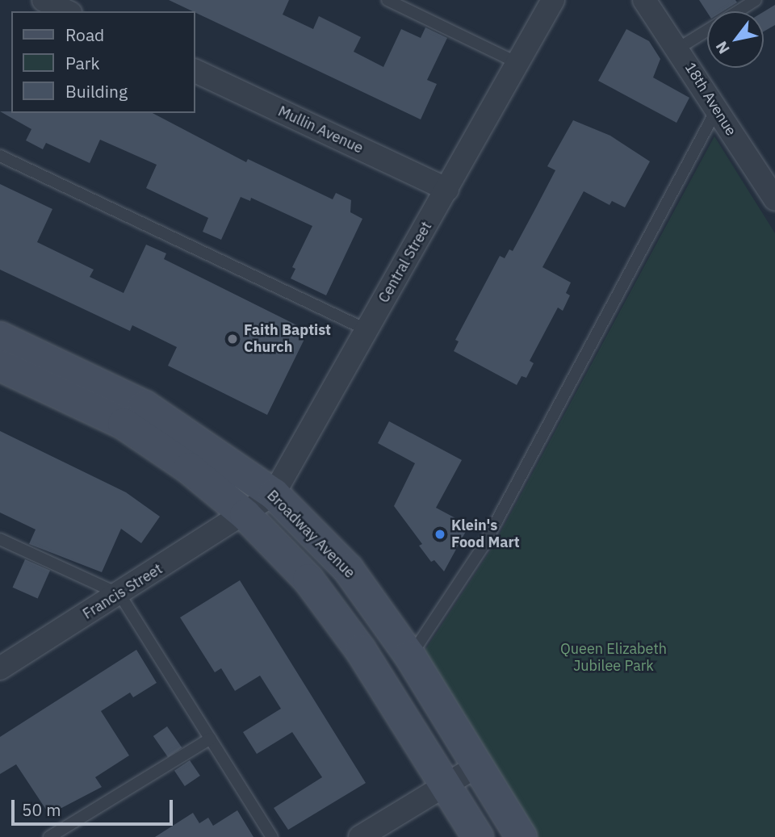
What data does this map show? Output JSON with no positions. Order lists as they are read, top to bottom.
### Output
{
  "streets": {
    "street": [
      "18th Avenue",
      "Mullin Avenue",
      "Central Street",
      "Broadway Avenue",
      "Francis Street"
    ]
  },
  "crossings": [
    ["Mullin Avenue", "Central Street"],
    ["Central Street", "Broadway Avenue"],
    ["Central Street", "Francis Street"]
  ],
  "parks": ["Queen Elizabeth Jubilee Park"],
  "places": ["Faith Baptist Church", "Klein's Food Mart"],
  "legend": ["Road", "Park", "Building"],
  "scale_bar": "50 m",
  "north": "bottom left"
}
